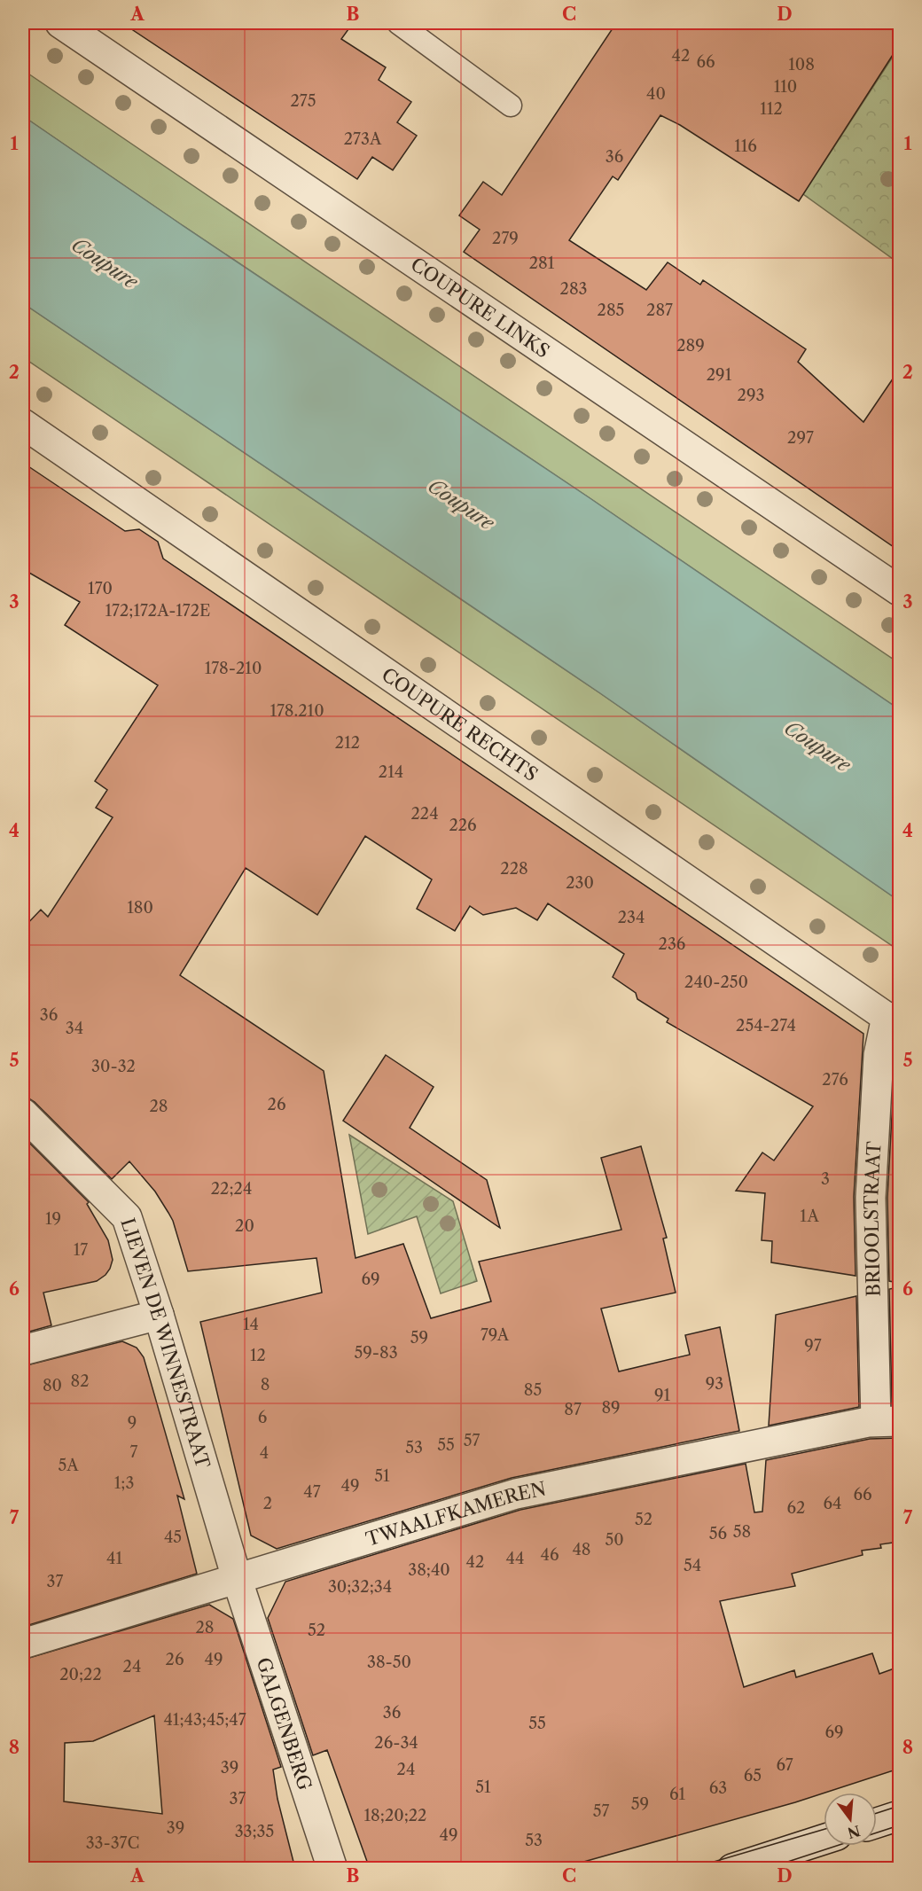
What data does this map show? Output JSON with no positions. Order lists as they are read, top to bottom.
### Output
{
  "streets": {
    "street": [
      "COUPURE LINKS",
      "COUPURE RECHTS",
      "BRIOOLSTRAAT",
      "LIEVEN DE WINNESTRAAT",
      "TWAALFKAMEREN",
      "GALGENBERG"
    ]
  },
  "crossings": [
    ["COUPURE RECHTS", "BRIOOLSTRAAT"],
    ["BRIOOLSTRAAT", "TWAALFKAMEREN"],
    ["LIEVEN DE WINNESTRAAT", "TWAALFKAMEREN"],
    ["LIEVEN DE WINNESTRAAT", "GALGENBERG"],
    ["TWAALFKAMEREN", "GALGENBERG"]
  ],
  "water": ["Coupure"],
  "house_numbers": [
    "42",
    "66",
    "108",
    "110",
    "40",
    "275",
    "112",
    "273A",
    "116",
    "36",
    "279",
    "281",
    "283",
    "285",
    "287",
    "289",
    "291",
    "293",
    "297",
    "170",
    "172;172A-172E",
    "178-210",
    "178.210",
    "212",
    "214",
    "224",
    "226",
    "228",
    "230",
    "180",
    "234",
    "236",
    "240-250",
    "36",
    "254-274",
    "34",
    "30-32",
    "276",
    "26",
    "28",
    "3",
    "22;24",
    "1A",
    "19",
    "20",
    "17",
    "69",
    "14",
    "79A",
    "59",
    "97",
    "59-83",
    "12",
    "82",
    "93",
    "8",
    "80",
    "85",
    "91",
    "89",
    "87",
    "6",
    "9",
    "57",
    "55",
    "53",
    "7",
    "4",
    "5A",
    "51",
    "1;3",
    "49",
    "47",
    "66",
    "2",
    "64",
    "62",
    "52",
    "58",
    "56",
    "45",
    "50",
    "48",
    "46",
    "41",
    "44",
    "42",
    "54",
    "38;40",
    "37",
    "30;32;34",
    "28",
    "52",
    "26",
    "49",
    "38-50",
    "24",
    "20;22",
    "36",
    "41;43;45;47",
    "55",
    "69",
    "26-34",
    "67",
    "39",
    "24",
    "65",
    "51",
    "63",
    "61",
    "37",
    "59",
    "57",
    "18;20;22",
    "39",
    "33;35",
    "49",
    "53",
    "33-37C"
  ],
  "north": "bottom",
  "grid": {
    "columns": [
      "A",
      "B",
      "C",
      "D"
    ],
    "rows": [
      "1",
      "2",
      "3",
      "4",
      "5",
      "6",
      "7",
      "8"
    ]
  }
}
